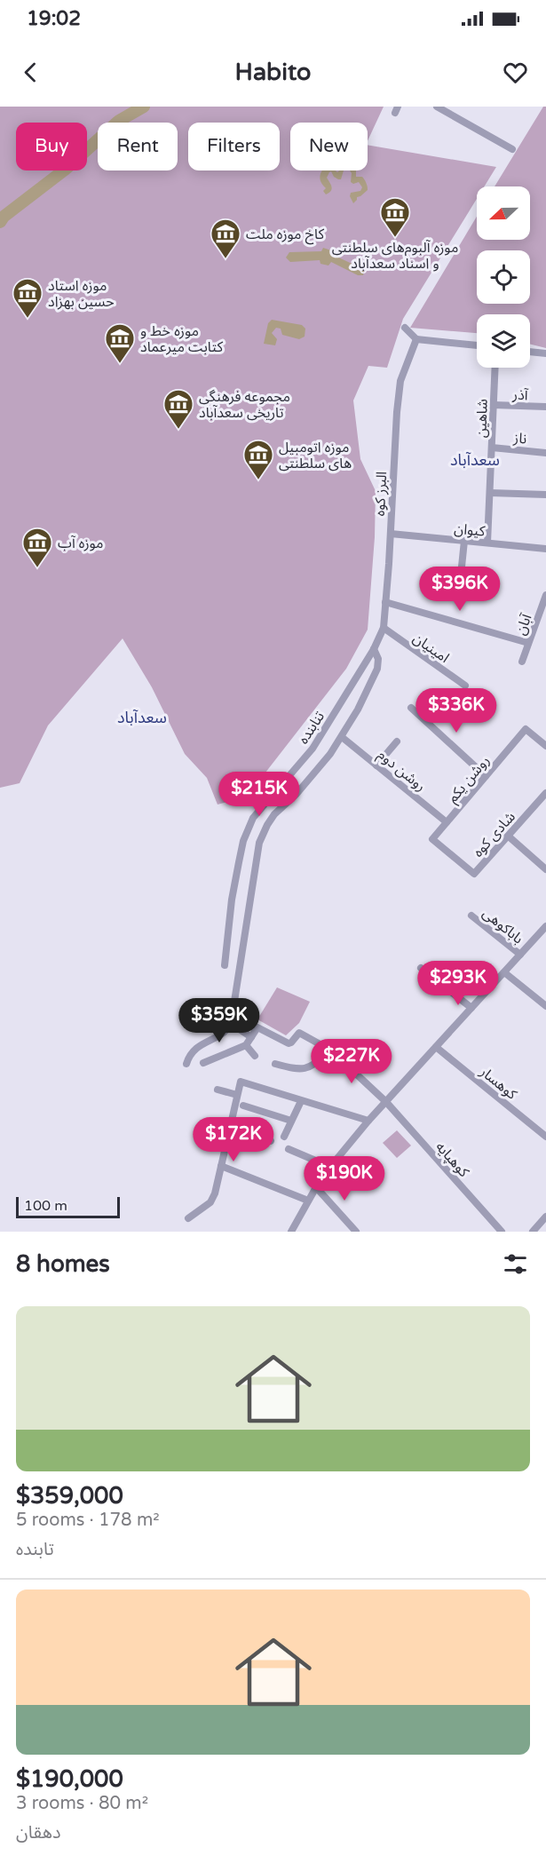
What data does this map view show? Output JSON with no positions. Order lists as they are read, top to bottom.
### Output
{
  "streets": {
    "street": [
      "آذر",
      "شاهین",
      "ناز",
      "البرز کوه",
      "کیوان",
      "آبان",
      "امینیان",
      "تنابنده",
      "روشن دوم",
      "روشن یکم",
      "شادی کوه",
      "باباکوهی",
      "کوهسار",
      "کوهپایه"
    ]
  },
  "crossings": [
    ["آذر", "شاهین"],
    ["شاهین", "ناز"],
    ["شاهین", "کیوان"],
    ["البرز کوه", "کیوان"],
    ["البرز کوه", "امینیان"],
    ["البرز کوه", "تنابنده"],
    ["روشن دوم", "روشن یکم"],
    ["روشن یکم", "شادی کوه"]
  ],
  "districts": ["سعدآباد", "سعدآباد"],
  "places": {
    "museum": [
      "موزه آلبوم‌های سلطنتی و اسناد سعدآباد",
      "کاخ موزه ملت",
      "موزه استاد حسین بهزاد",
      "موزه خط و کتابت میرعماد",
      "مجموعه فرهنگی تاریخی سعدآباد",
      "موزه اتومبیل های سلطنتی",
      "موزه آب"
    ]
  },
  "scale_bar": "100 m",
  "north": "left",
  "page": {
    "status": "19:02",
    "header": "Habito",
    "chip": [
      "Buy",
      "Rent",
      "Filters",
      "New"
    ],
    "price": [
      "$396K",
      "$336K",
      "$215K",
      "$293K",
      "$359K",
      "$227K",
      "$172K",
      "$190K"
    ],
    "scale": "100 m",
    "heading": "8 homes",
    "list": [
      {
        "name": "$359,000",
        "note": "5 rooms · 178 m² · تابنده"
      },
      {
        "name": "$190,000",
        "note": "3 rooms · 80 m² · دهقان"
      }
    ]
  }
}
